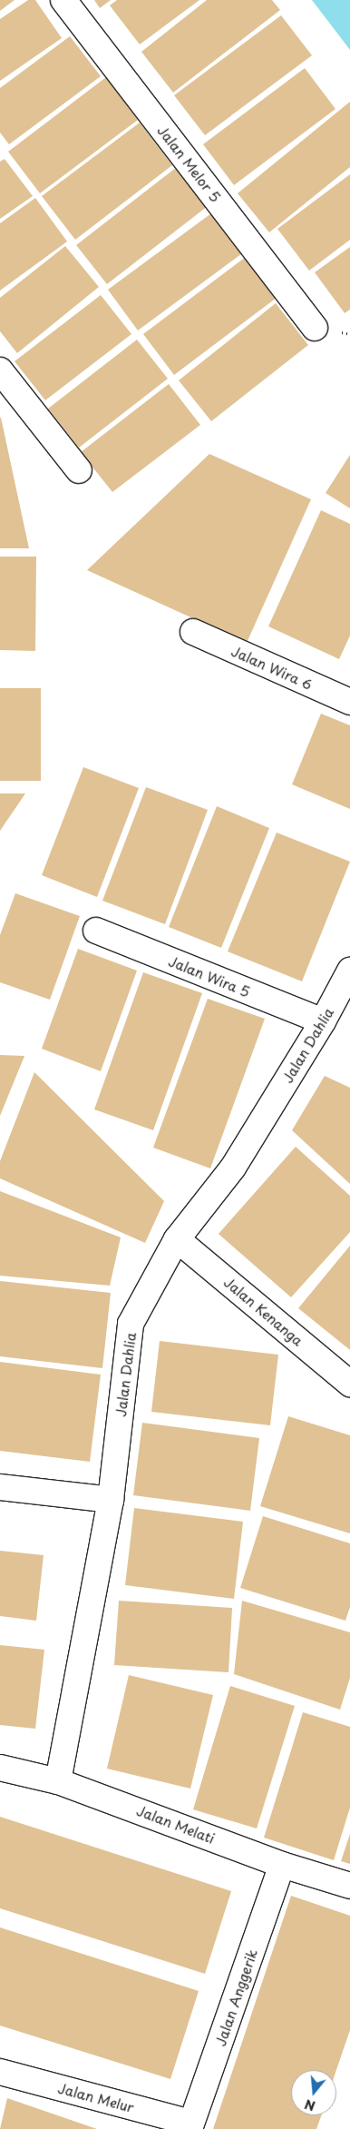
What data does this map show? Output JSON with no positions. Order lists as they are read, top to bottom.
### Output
{
  "streets": {
    "street": [
      "Jalan Melor 5",
      "Jalan Wira 6",
      "Jalan Wira 5",
      "Jalan Dahlia",
      "Jalan Kenanga",
      "Jalan Melati",
      "Jalan Anggerik",
      "Jalan Melur"
    ]
  },
  "crossings": [
    ["Jalan Wira 5", "Jalan Dahlia"],
    ["Jalan Dahlia", "Jalan Kenanga"],
    ["Jalan Dahlia", "Jalan Melati"],
    ["Jalan Melati", "Jalan Anggerik"],
    ["Jalan Anggerik", "Jalan Melur"]
  ],
  "north": "bottom"
}
